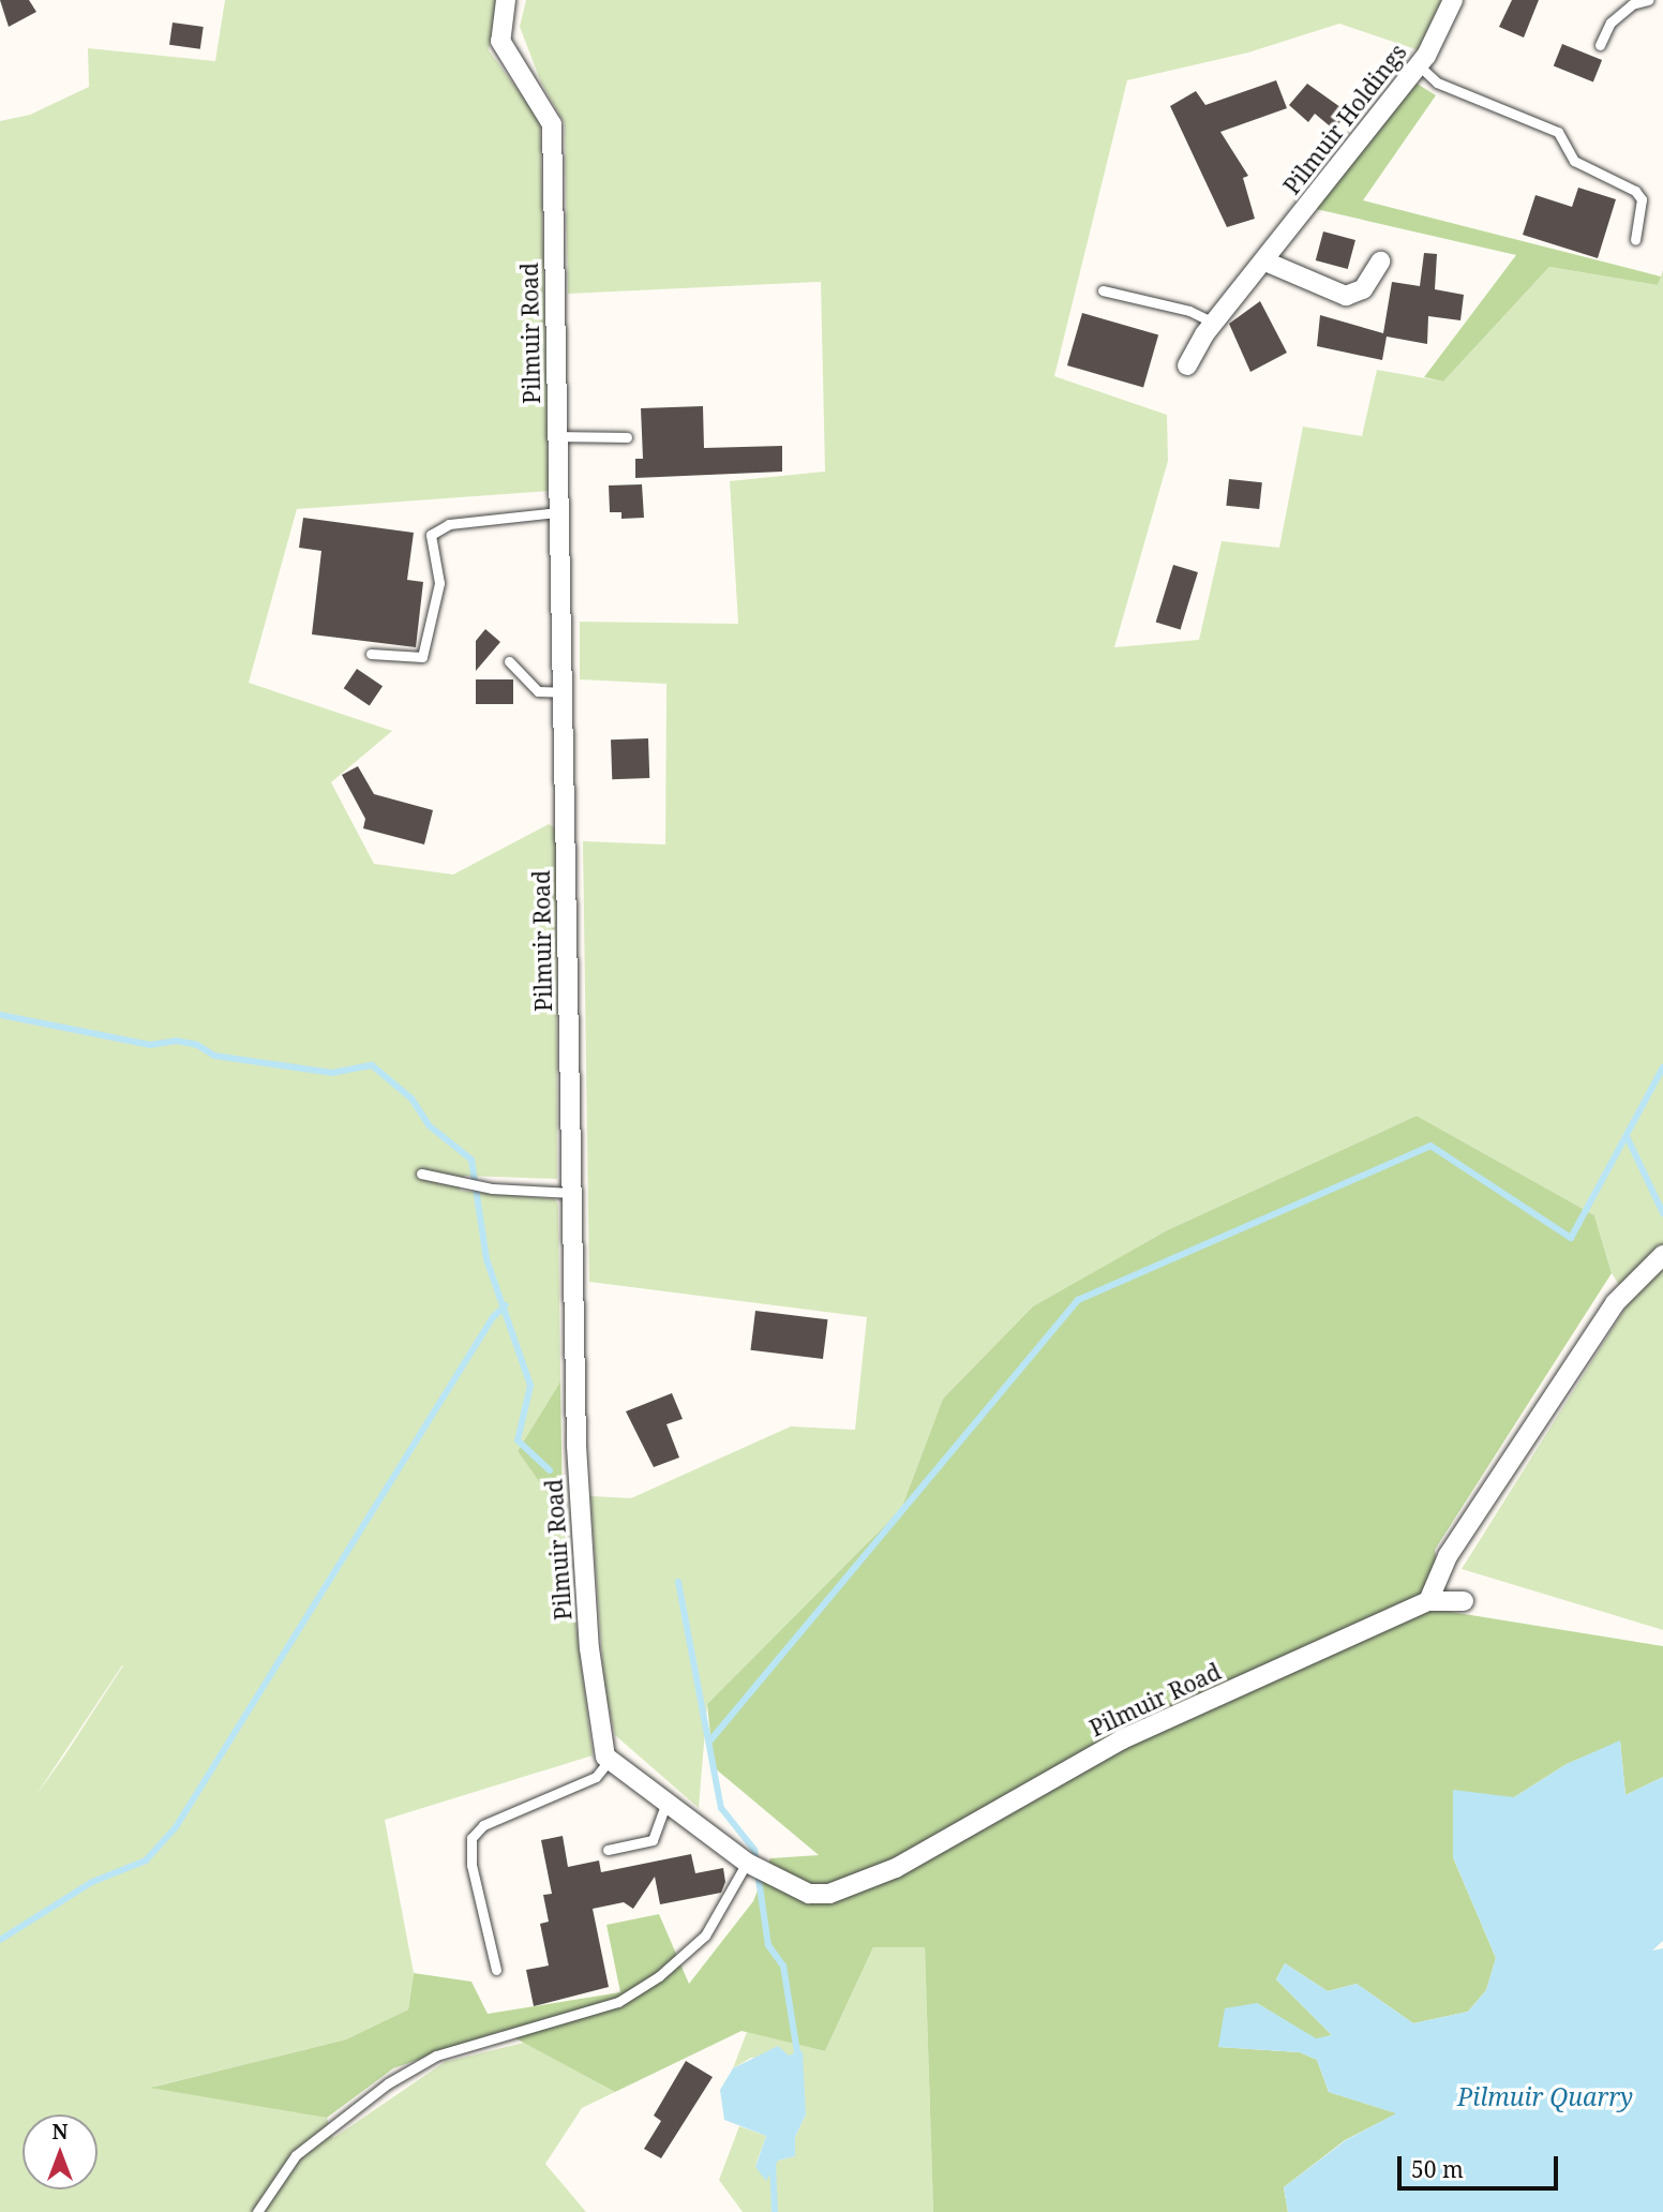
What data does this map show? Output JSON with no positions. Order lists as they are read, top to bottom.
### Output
{
  "streets": {
    "street": ["Pilmuir Holdings", "Pilmuir Road"]
  },
  "water": ["Pilmuir Quarry"],
  "scale_bar": "50 m",
  "north": "top"
}
